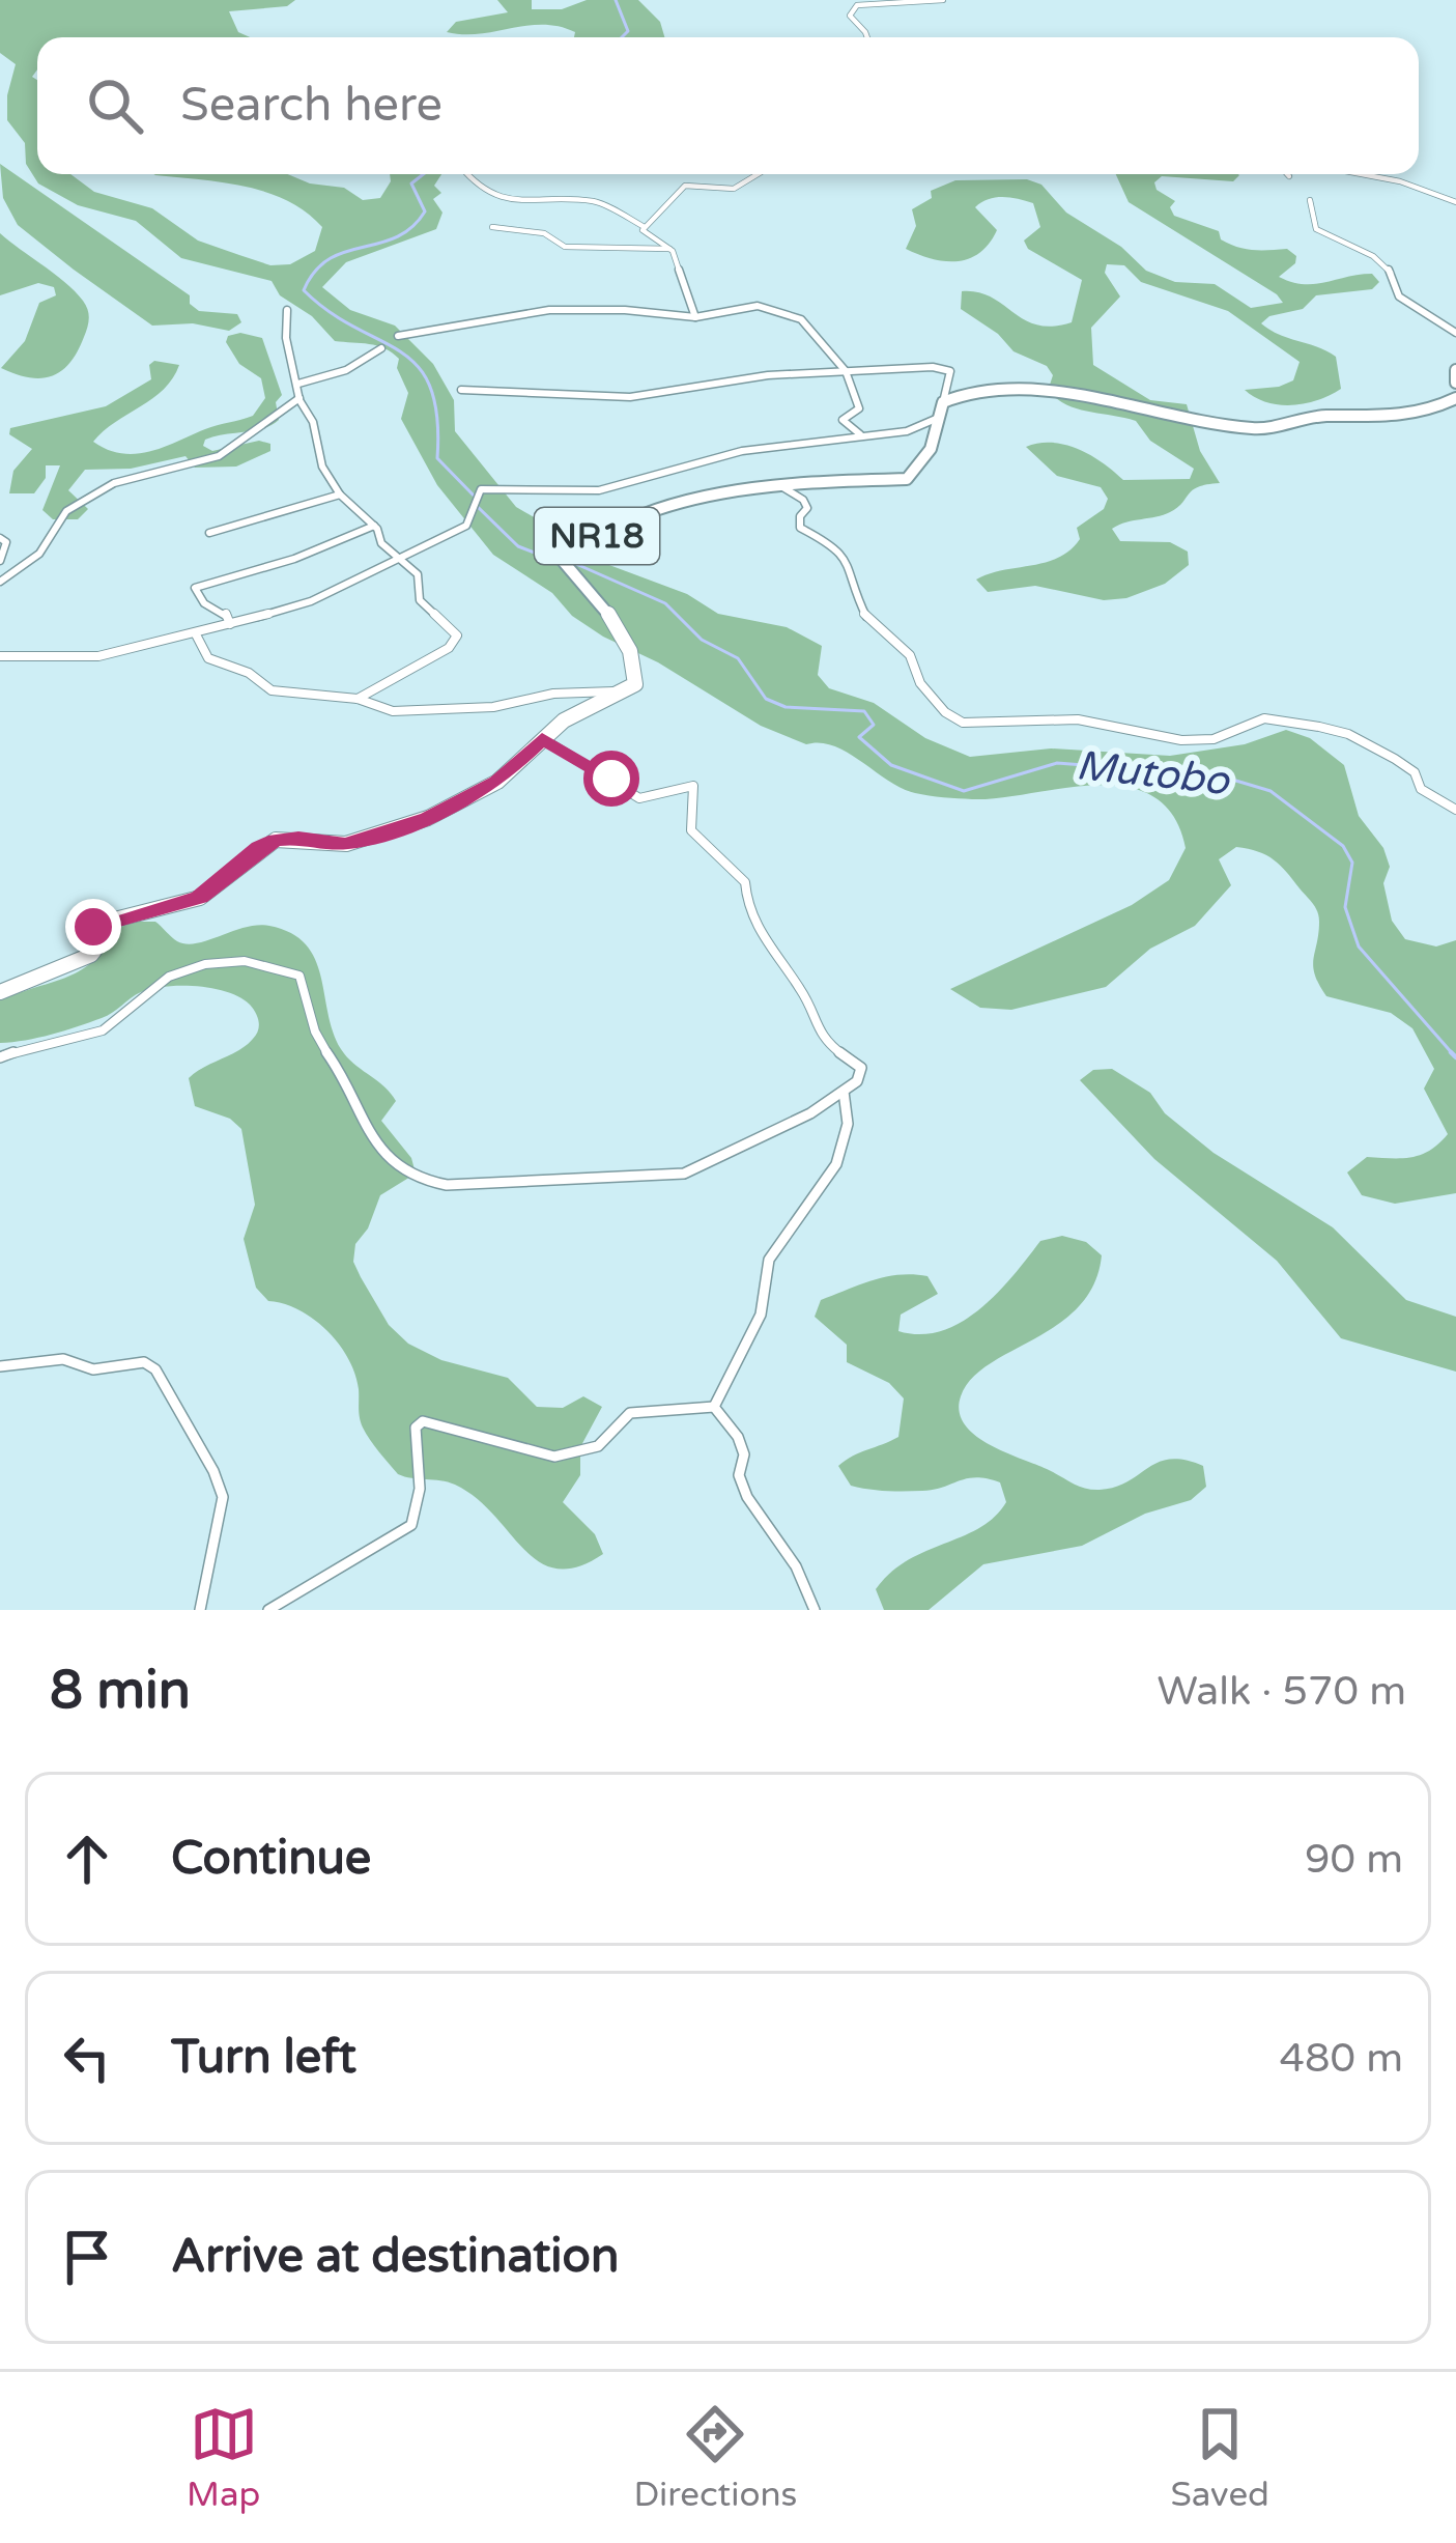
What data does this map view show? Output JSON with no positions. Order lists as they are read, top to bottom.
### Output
{
  "streets": {
    "main road": ["NR18"]
  },
  "water": ["Mutobo"],
  "page": {
    "search": "Search here",
    "heading": ["8 min", "Walk · 570 m"],
    "list": [
      ["Continue", "90 m"],
      ["Turn left", "480 m"],
      "Arrive at destination"
    ],
    "nav": ["Map", "Directions", "Saved"]
  }
}
